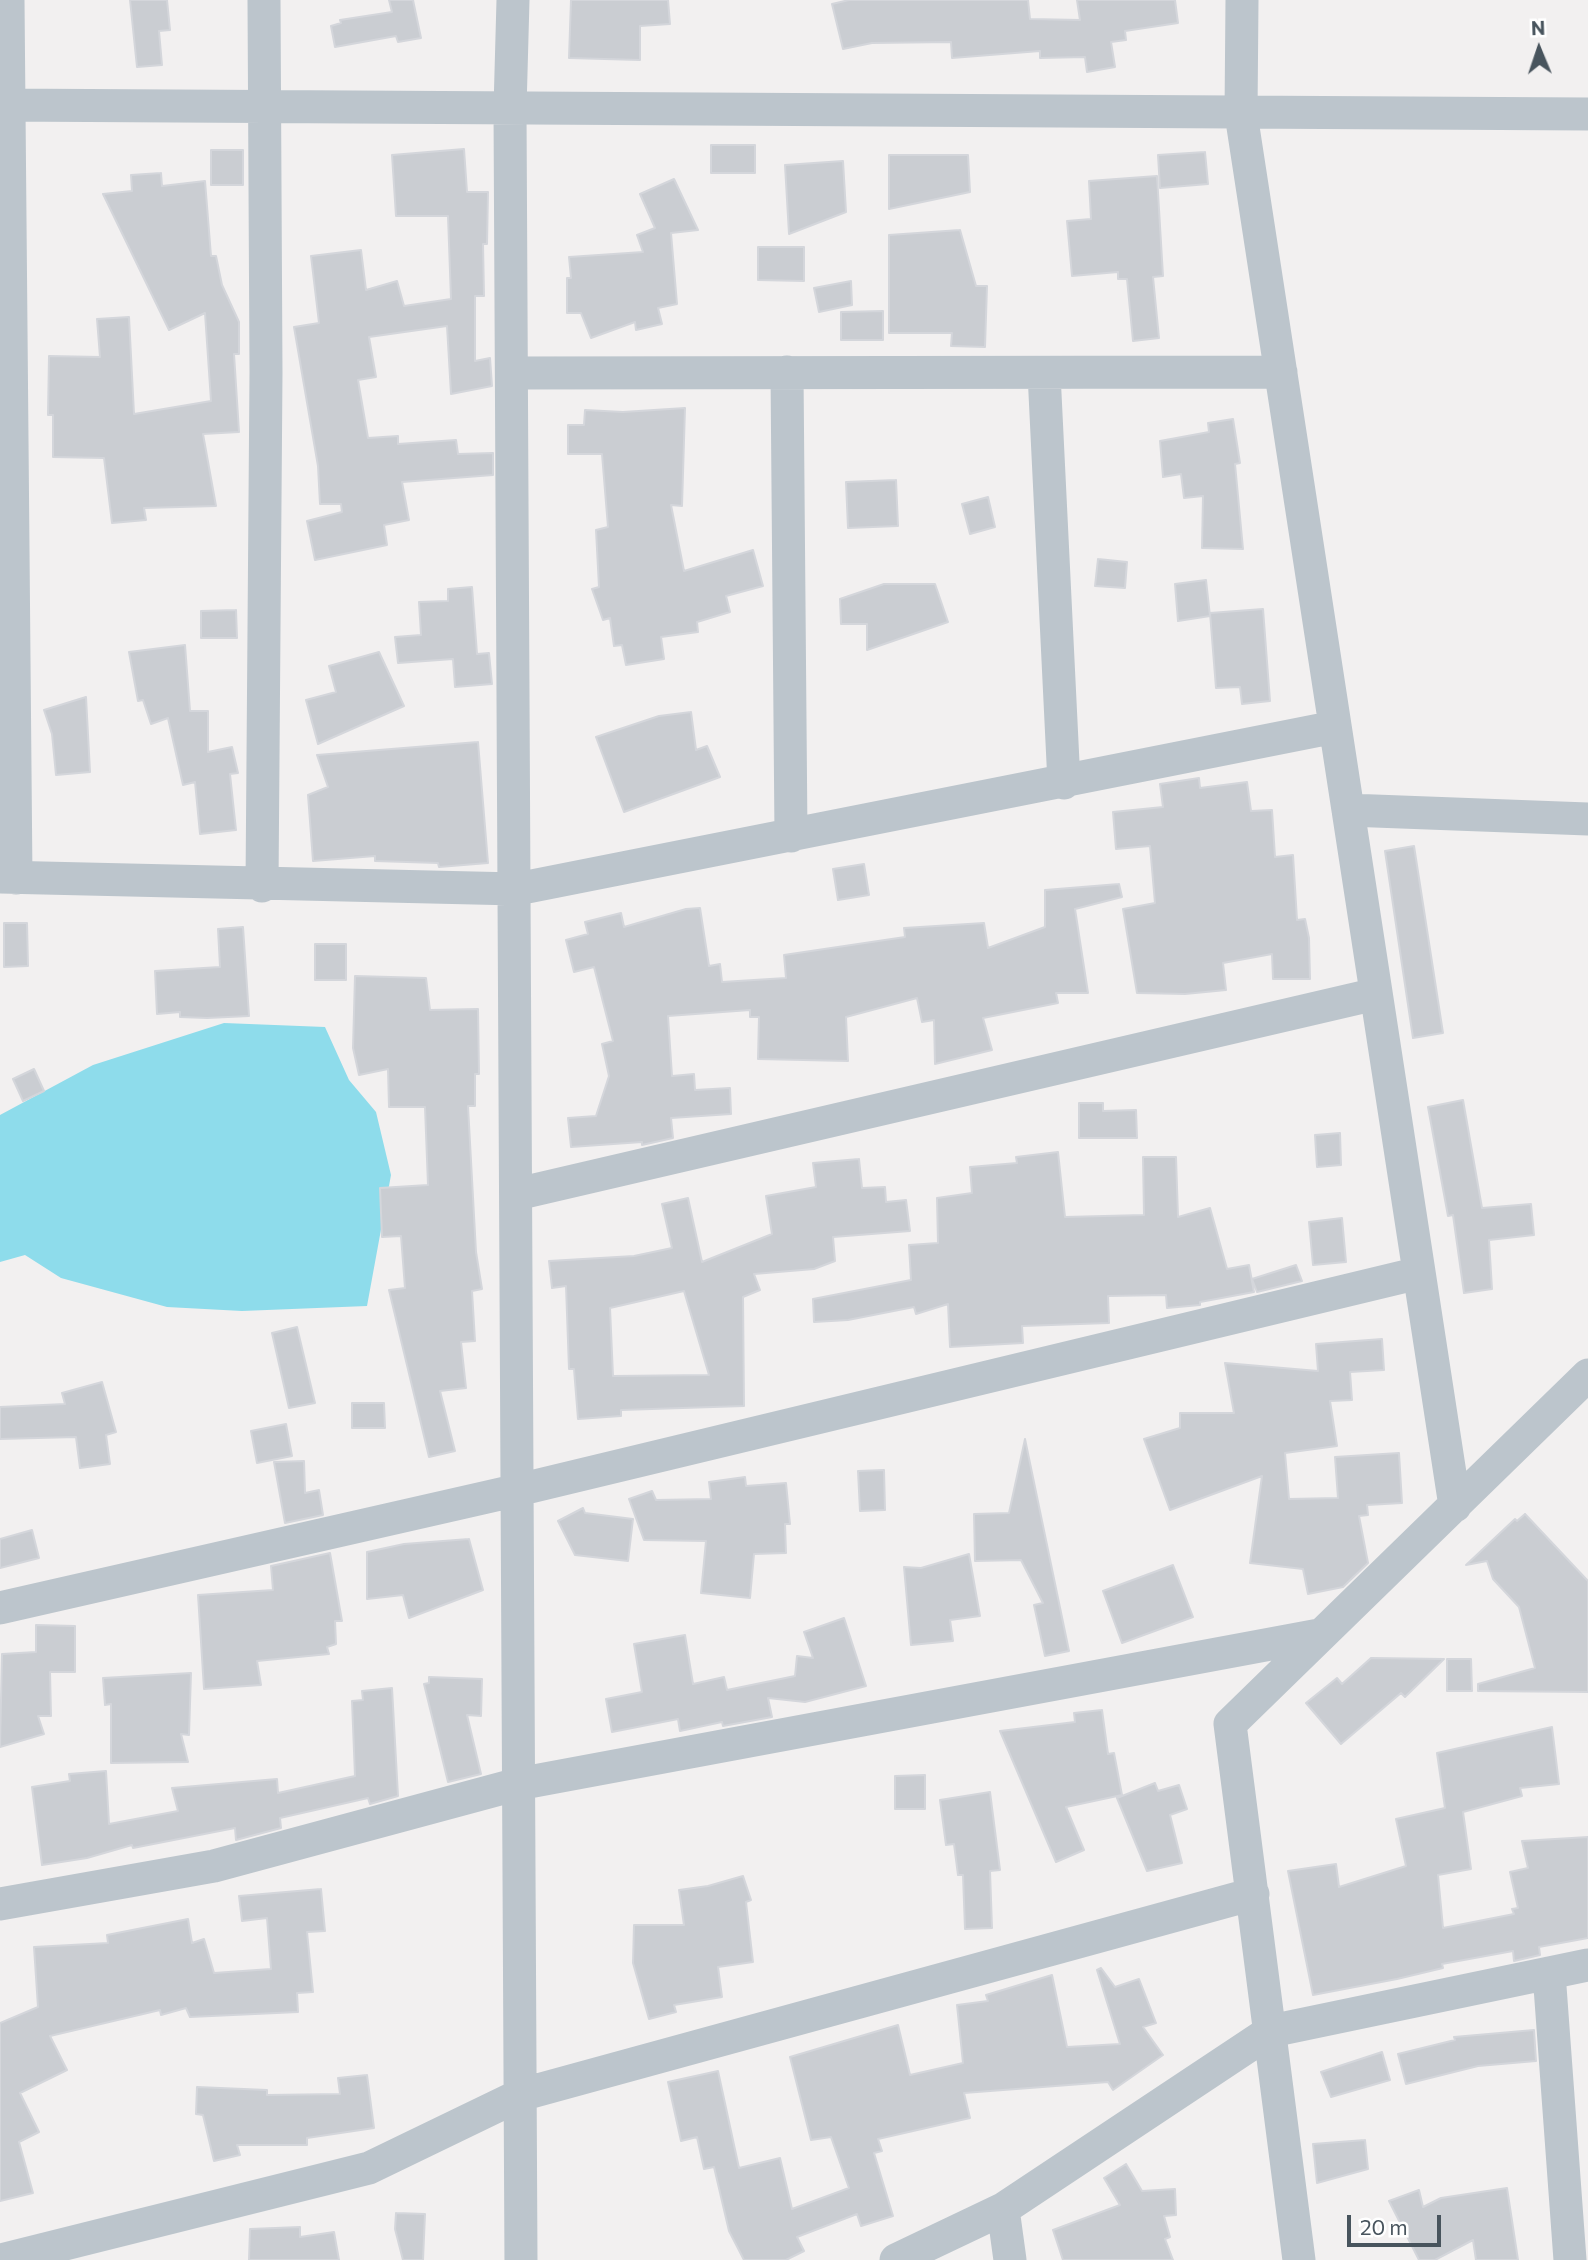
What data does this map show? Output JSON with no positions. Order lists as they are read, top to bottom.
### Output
{
  "scale_bar": "20 m",
  "north": "top"
}
